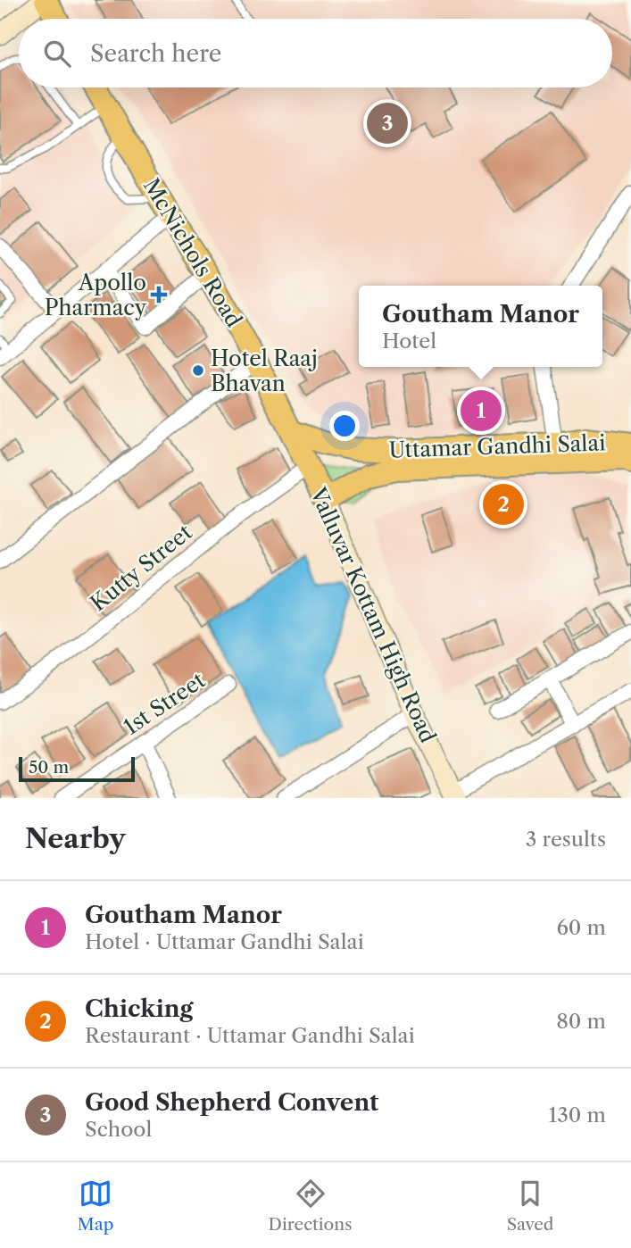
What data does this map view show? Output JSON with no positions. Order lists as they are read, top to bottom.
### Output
{
  "streets": {
    "main road": ["McNichols Road", "Uttamar Gandhi Salai", "Valluvar Kottam High Road"],
    "street": ["Kutty Street", "1st Street"]
  },
  "crossings": [
    ["McNichols Road", "Uttamar Gandhi Salai"],
    ["McNichols Road", "Valluvar Kottam High Road"],
    ["Uttamar Gandhi Salai", "Valluvar Kottam High Road"],
    ["Kutty Street", "Valluvar Kottam High Road"]
  ],
  "places": {
    "health": ["Apollo Pharmacy"],
    "other": ["Hotel Raaj Bhavan"]
  },
  "scale_bar": "50 m",
  "page": {
    "search": "Search here",
    "pins": ["3", "1", "2"],
    "popup": ["Goutham Manor", "Hotel"],
    "scale": "50 m",
    "heading": ["Nearby", "3 results"],
    "list": [
      {
        "mark": "1",
        "name": "Goutham Manor",
        "note": "Hotel · Uttamar Gandhi Salai",
        "value": "60 m"
      },
      {
        "mark": "2",
        "name": "Chicking",
        "note": "Restaurant · Uttamar Gandhi Salai",
        "value": "80 m"
      },
      {
        "mark": "3",
        "name": "Good Shepherd Convent",
        "note": "School",
        "value": "130 m"
      }
    ],
    "nav": ["Map", "Directions", "Saved"]
  }
}
